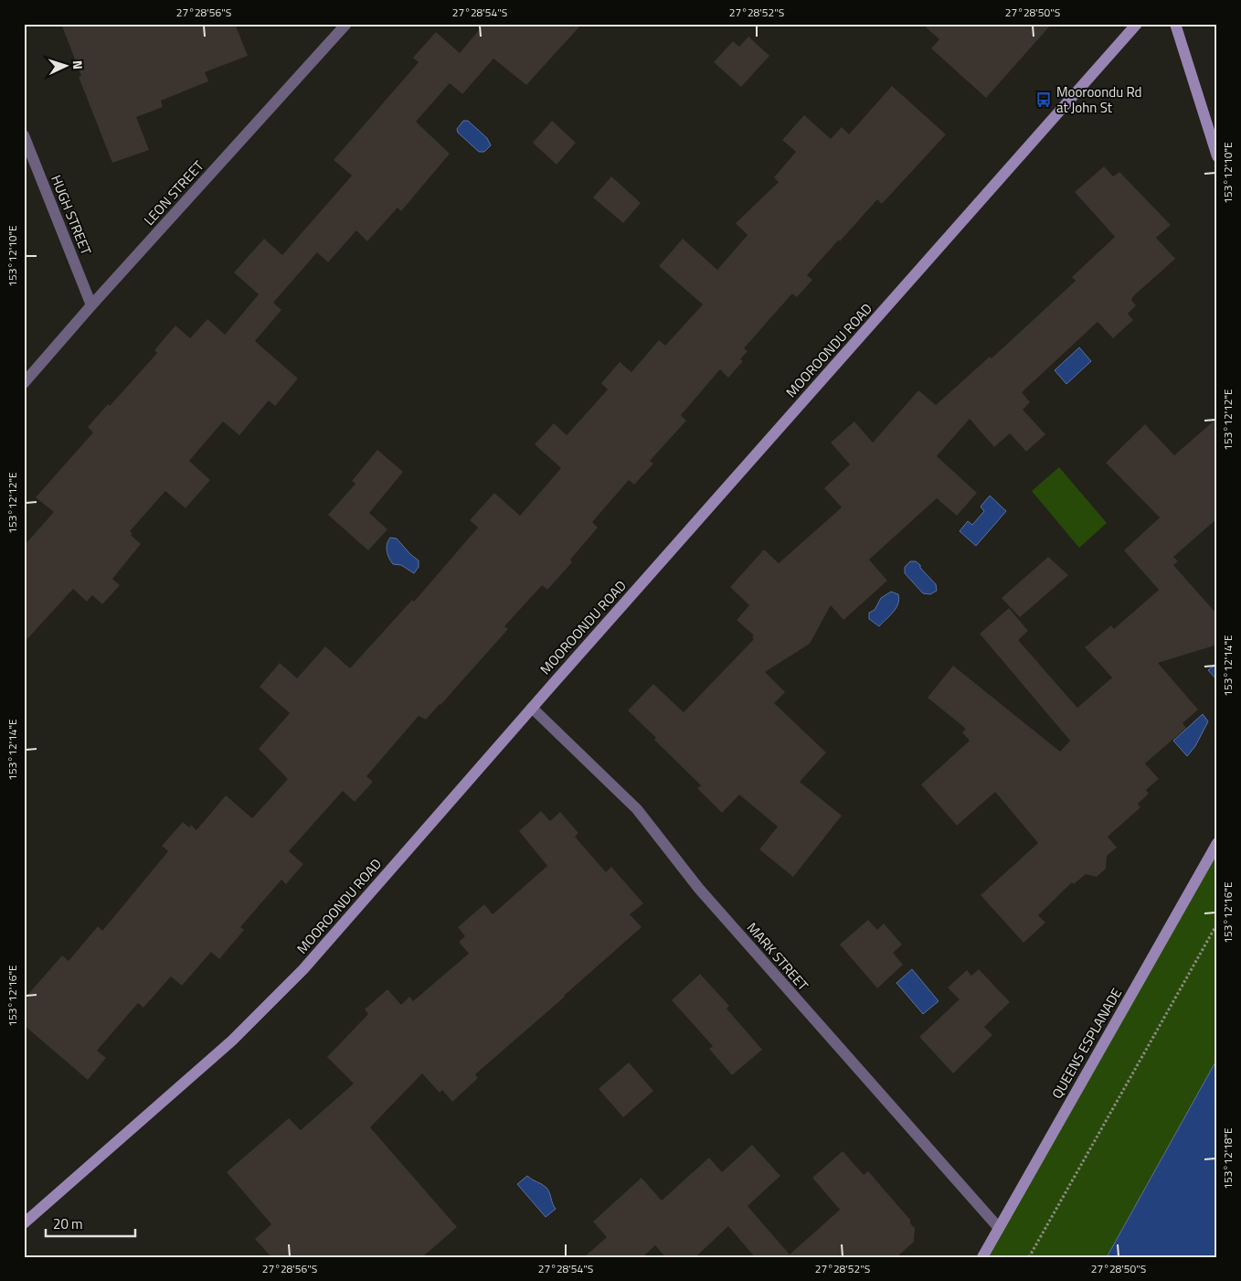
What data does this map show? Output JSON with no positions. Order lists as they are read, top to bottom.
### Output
{
  "streets": {
    "street": [
      "LEON STREET",
      "HUGH STREET",
      "MOOROONDU ROAD",
      "MARK STREET",
      "QUEENS ESPLANADE"
    ]
  },
  "crossings": [
    ["LEON STREET", "HUGH STREET"],
    ["MOOROONDU ROAD", "MARK STREET"],
    ["MARK STREET", "QUEENS ESPLANADE"]
  ],
  "places": {
    "bus stop": ["Mooroondu Rd at John St"]
  },
  "scale_bar": "20 m",
  "north": "right",
  "coordinates": [
    "27°28'56\"S",
    "27°28'54\"S",
    "27°28'52\"S",
    "27°28'50\"S",
    "153°12'10\"E",
    "153°12'12\"E",
    "153°12'14\"E",
    "153°12'16\"E",
    "153°12'18\"E"
  ]
}
